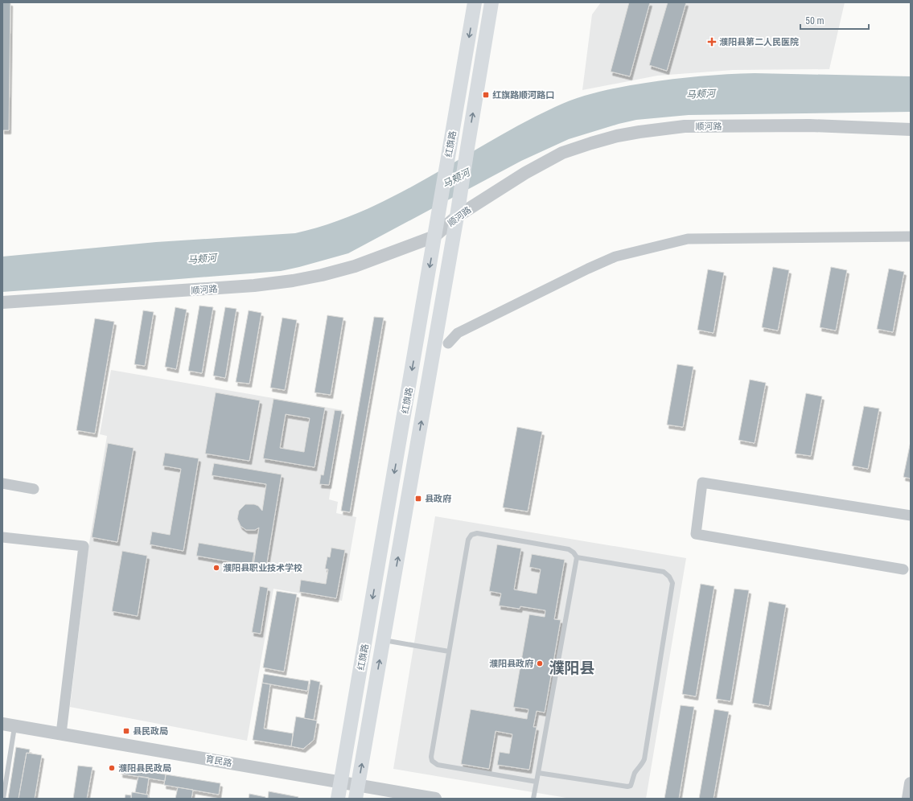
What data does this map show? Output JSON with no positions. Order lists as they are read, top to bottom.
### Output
{
  "streets": {
    "main road": ["红旗路"],
    "street": ["顺河路", "育民路"]
  },
  "crossings": [
    ["顺河路", "红旗路"],
    ["红旗路", "育民路"]
  ],
  "districts": ["濮阳县"],
  "water": ["马颊河"],
  "places": {
    "health": ["濮阳县第二人民医院"],
    "transit": ["红旗路顺河路口", "县政府", "县民政局"],
    "other": ["濮阳县职业技术学校", "濮阳县政府", "濮阳县民政局"]
  },
  "scale_bar": "50 m"
}
